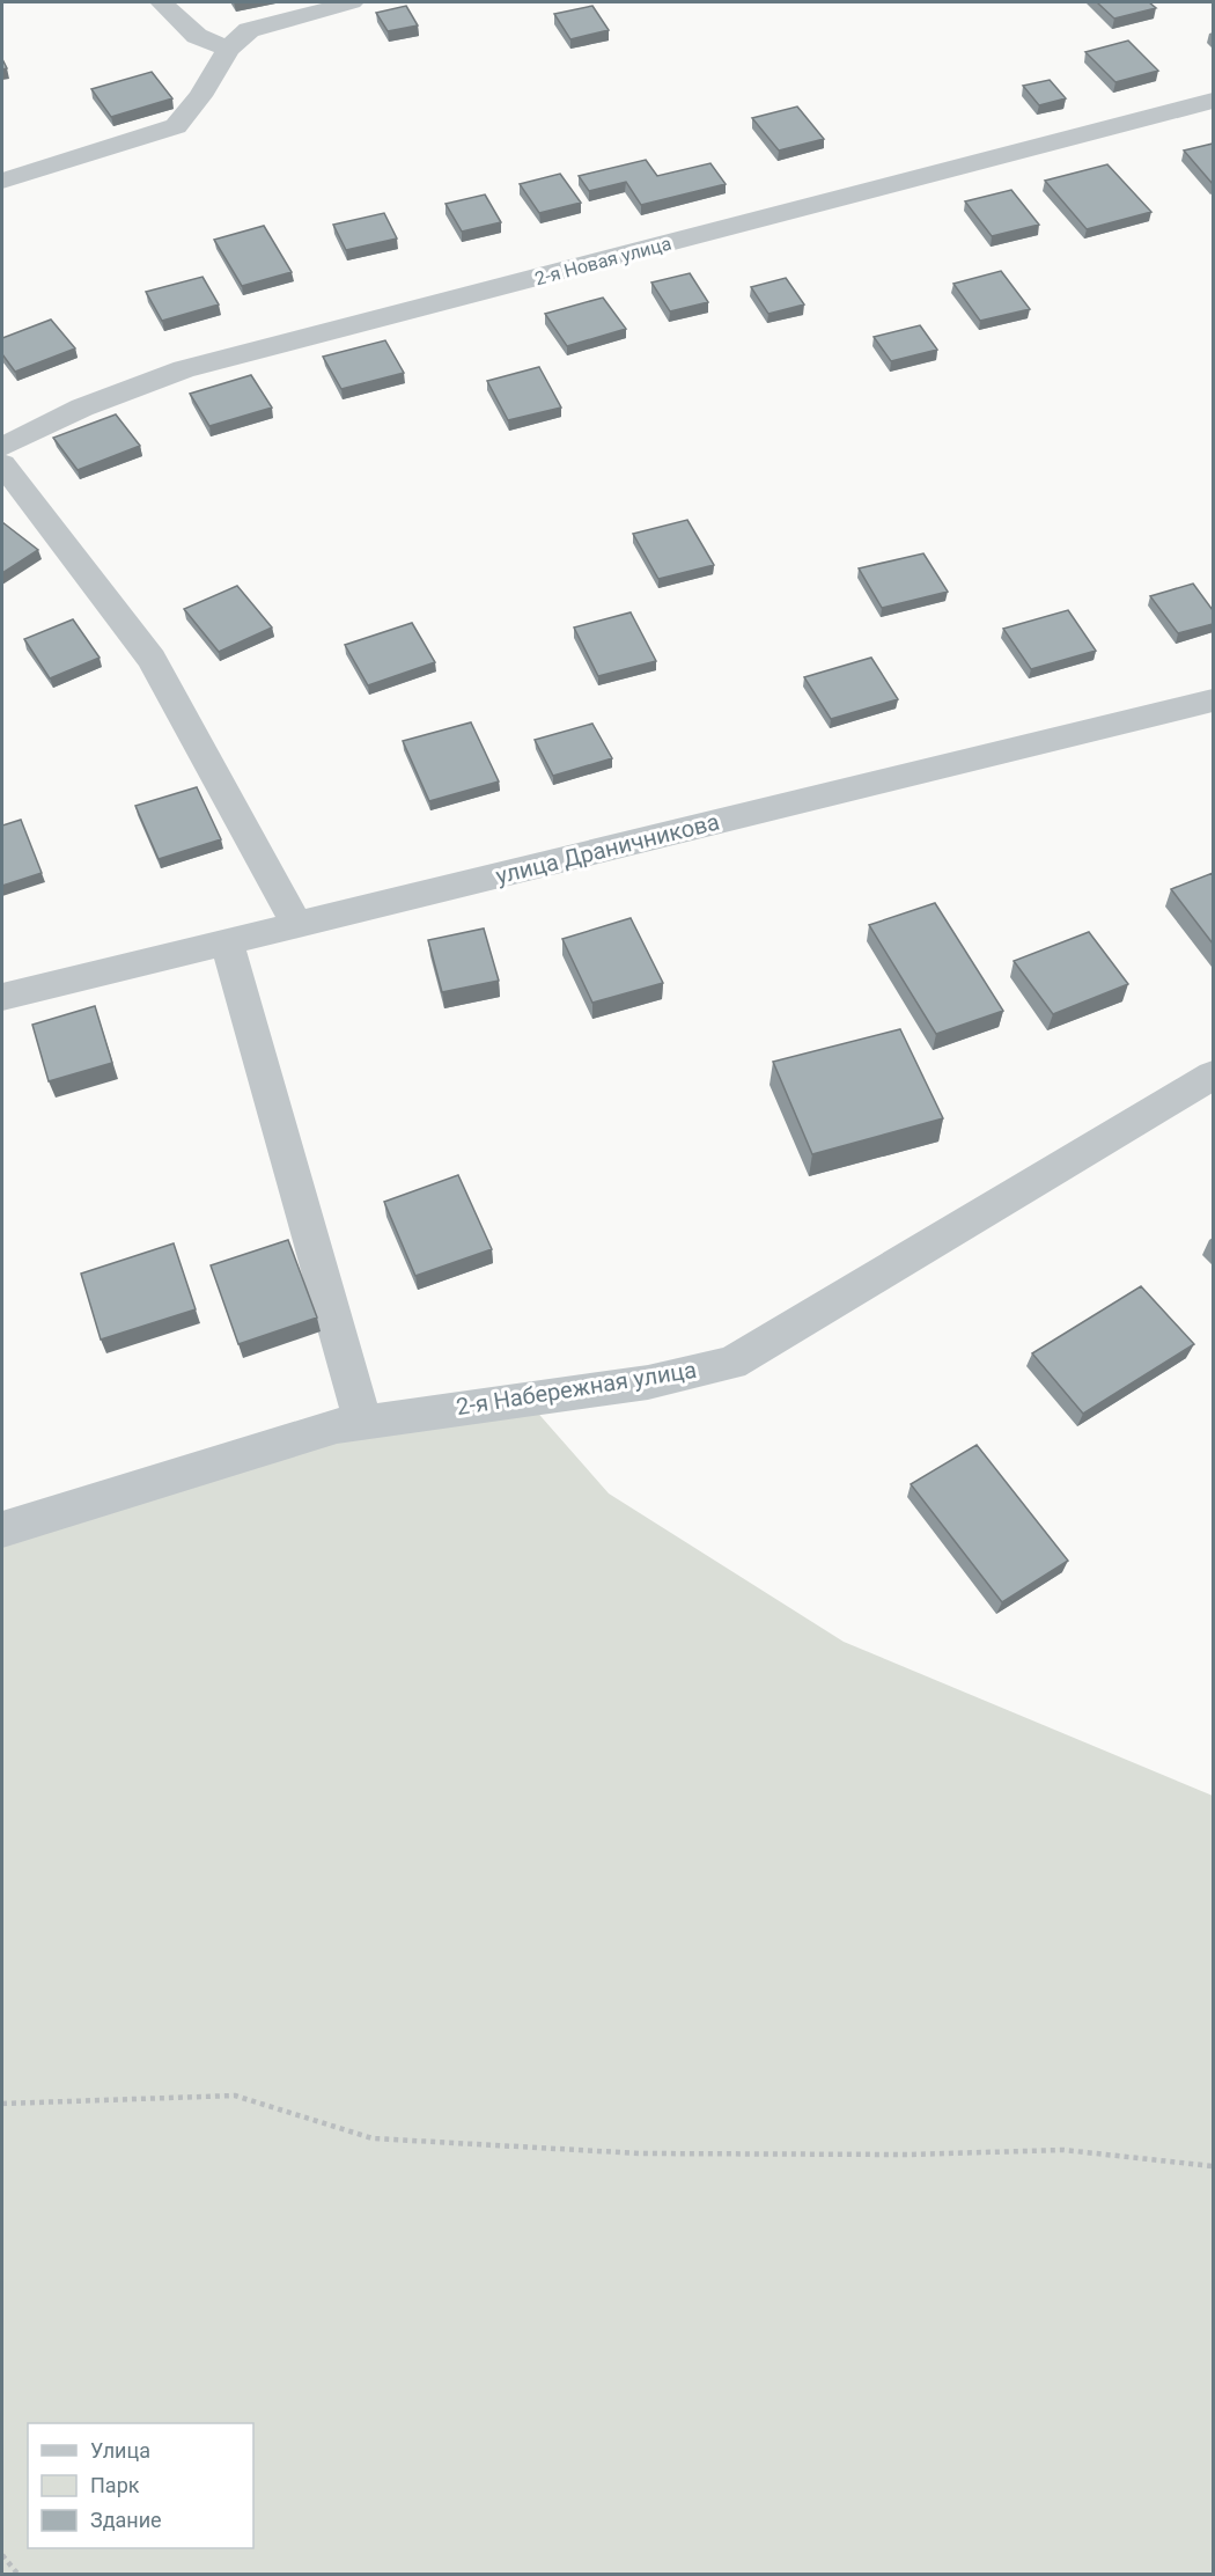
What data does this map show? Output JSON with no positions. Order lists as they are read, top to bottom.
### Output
{
  "streets": {
    "street": ["2-я Новая улица", "улица Драничникова", "2-я Набережная улица"]
  },
  "legend": ["Улица", "Парк", "Здание"]
}
